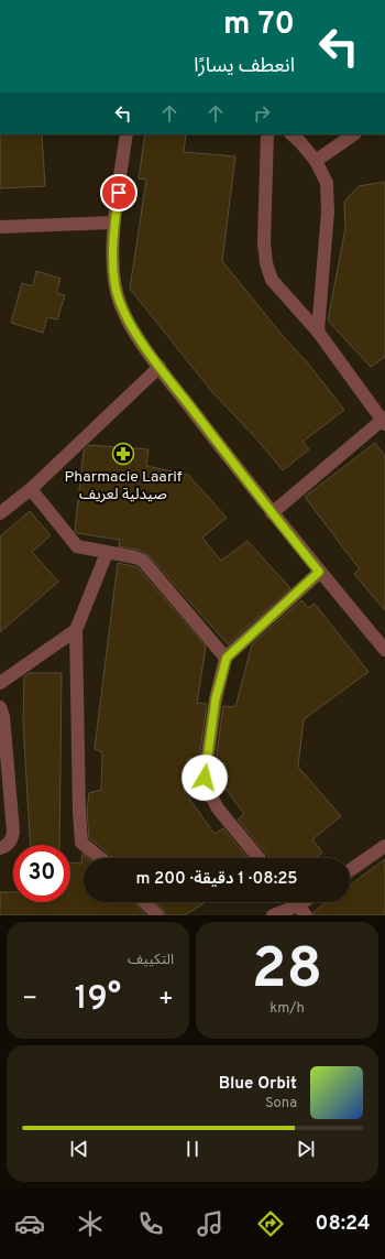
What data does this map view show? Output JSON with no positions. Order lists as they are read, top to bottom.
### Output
{
  "places": {
    "pharmacy": ["Pharmacie Laarif صيدلية لعريف"]
  },
  "page": {
    "turn": ["70 m", "انعطف يسارًا"],
    "limit": "30",
    "trip": "08:25 · 1 دقيقة · 200 m",
    "tile": [
      ["28", "km/h"],
      "التكييف"
    ],
    "heat": ["−", "19°", "+"],
    "song": ["Blue Orbit", "Sona"],
    "tabs": "08:24"
  }
}
